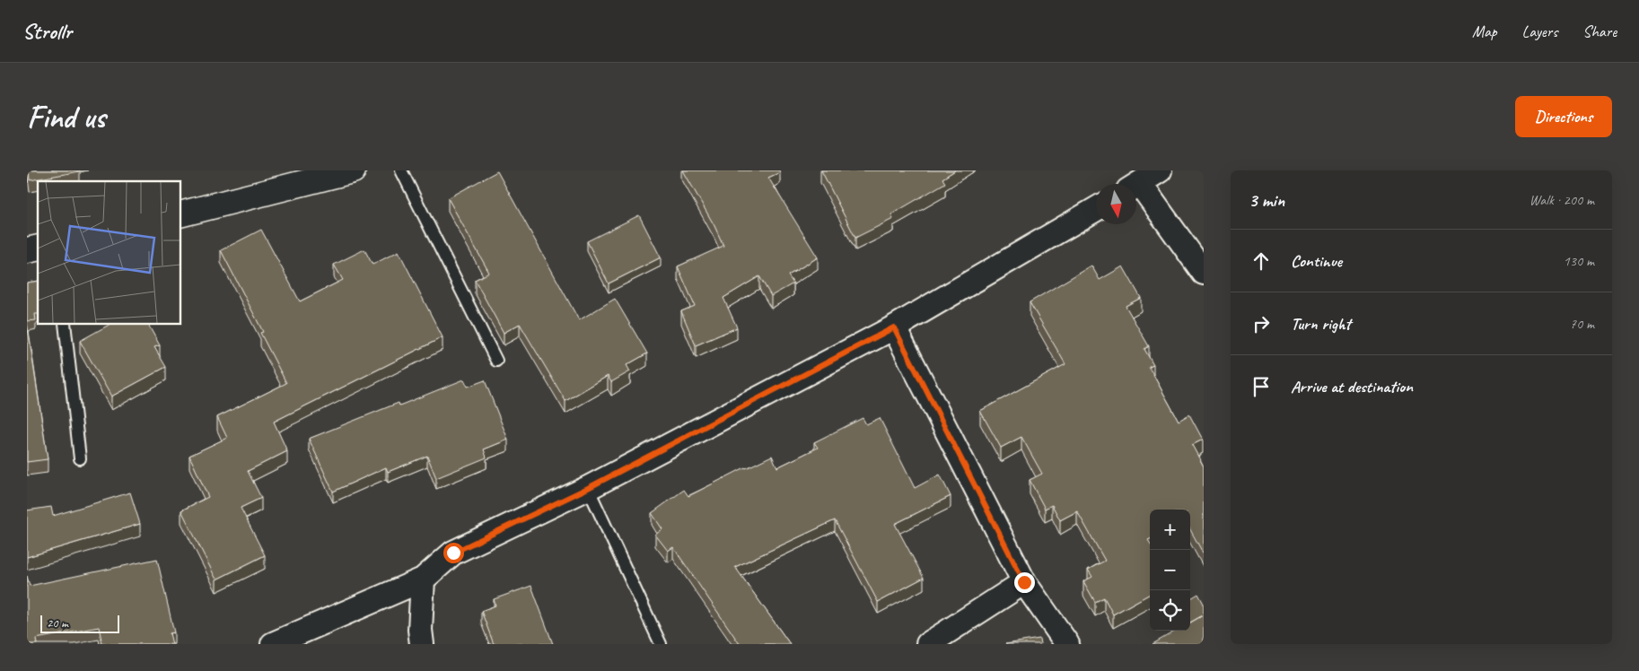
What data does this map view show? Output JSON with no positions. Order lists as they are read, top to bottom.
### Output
{
  "scale_bar": "20 m",
  "north": "bottom",
  "page": {
    "header": "Strollr",
    "nav": ["Map", "Layers", "Share"],
    "buttons": "Directions",
    "title": "Find us",
    "heading": ["3 min", "Walk · 200 m"],
    "list": [
      ["Continue", "130 m"],
      ["Turn right", "70 m"],
      "Arrive at destination"
    ],
    "map_buttons": ["+", "−"],
    "scale": "20 m"
  }
}
